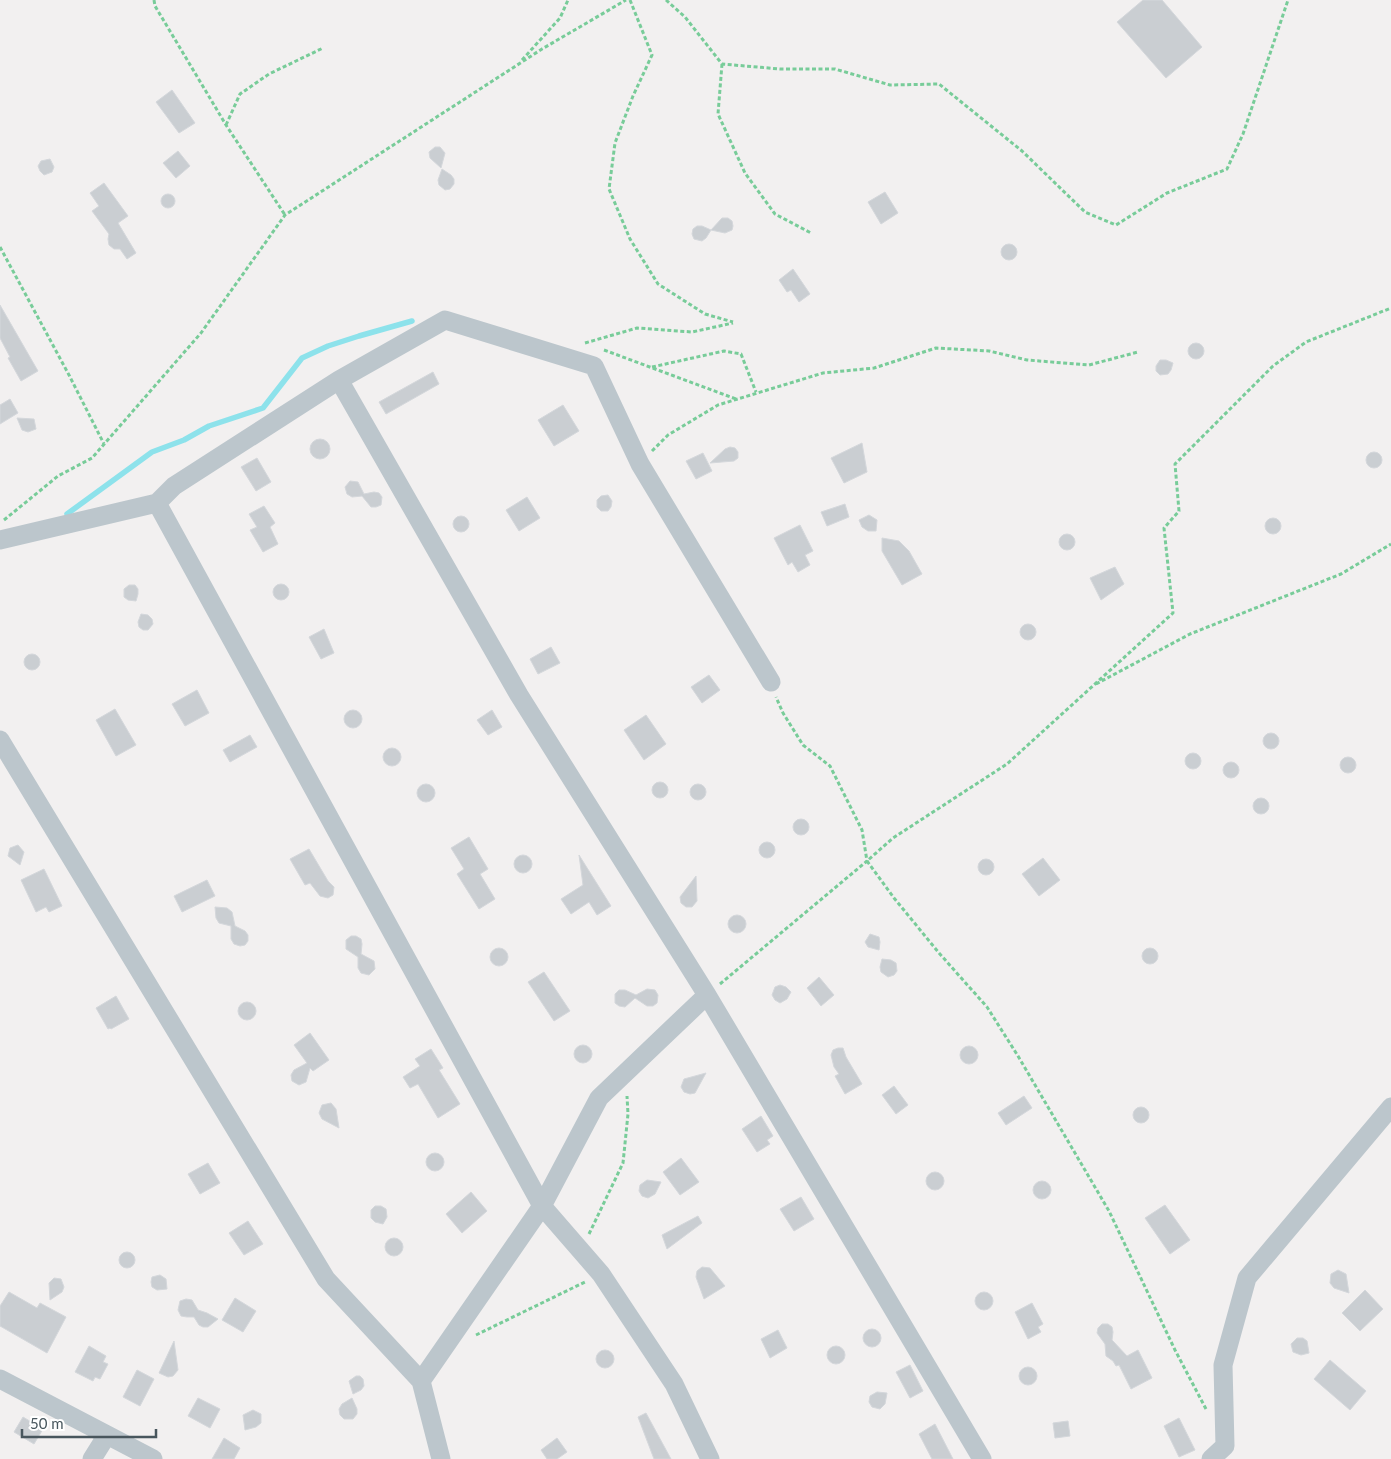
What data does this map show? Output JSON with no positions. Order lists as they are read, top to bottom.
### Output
{
  "scale_bar": "50 m"
}
